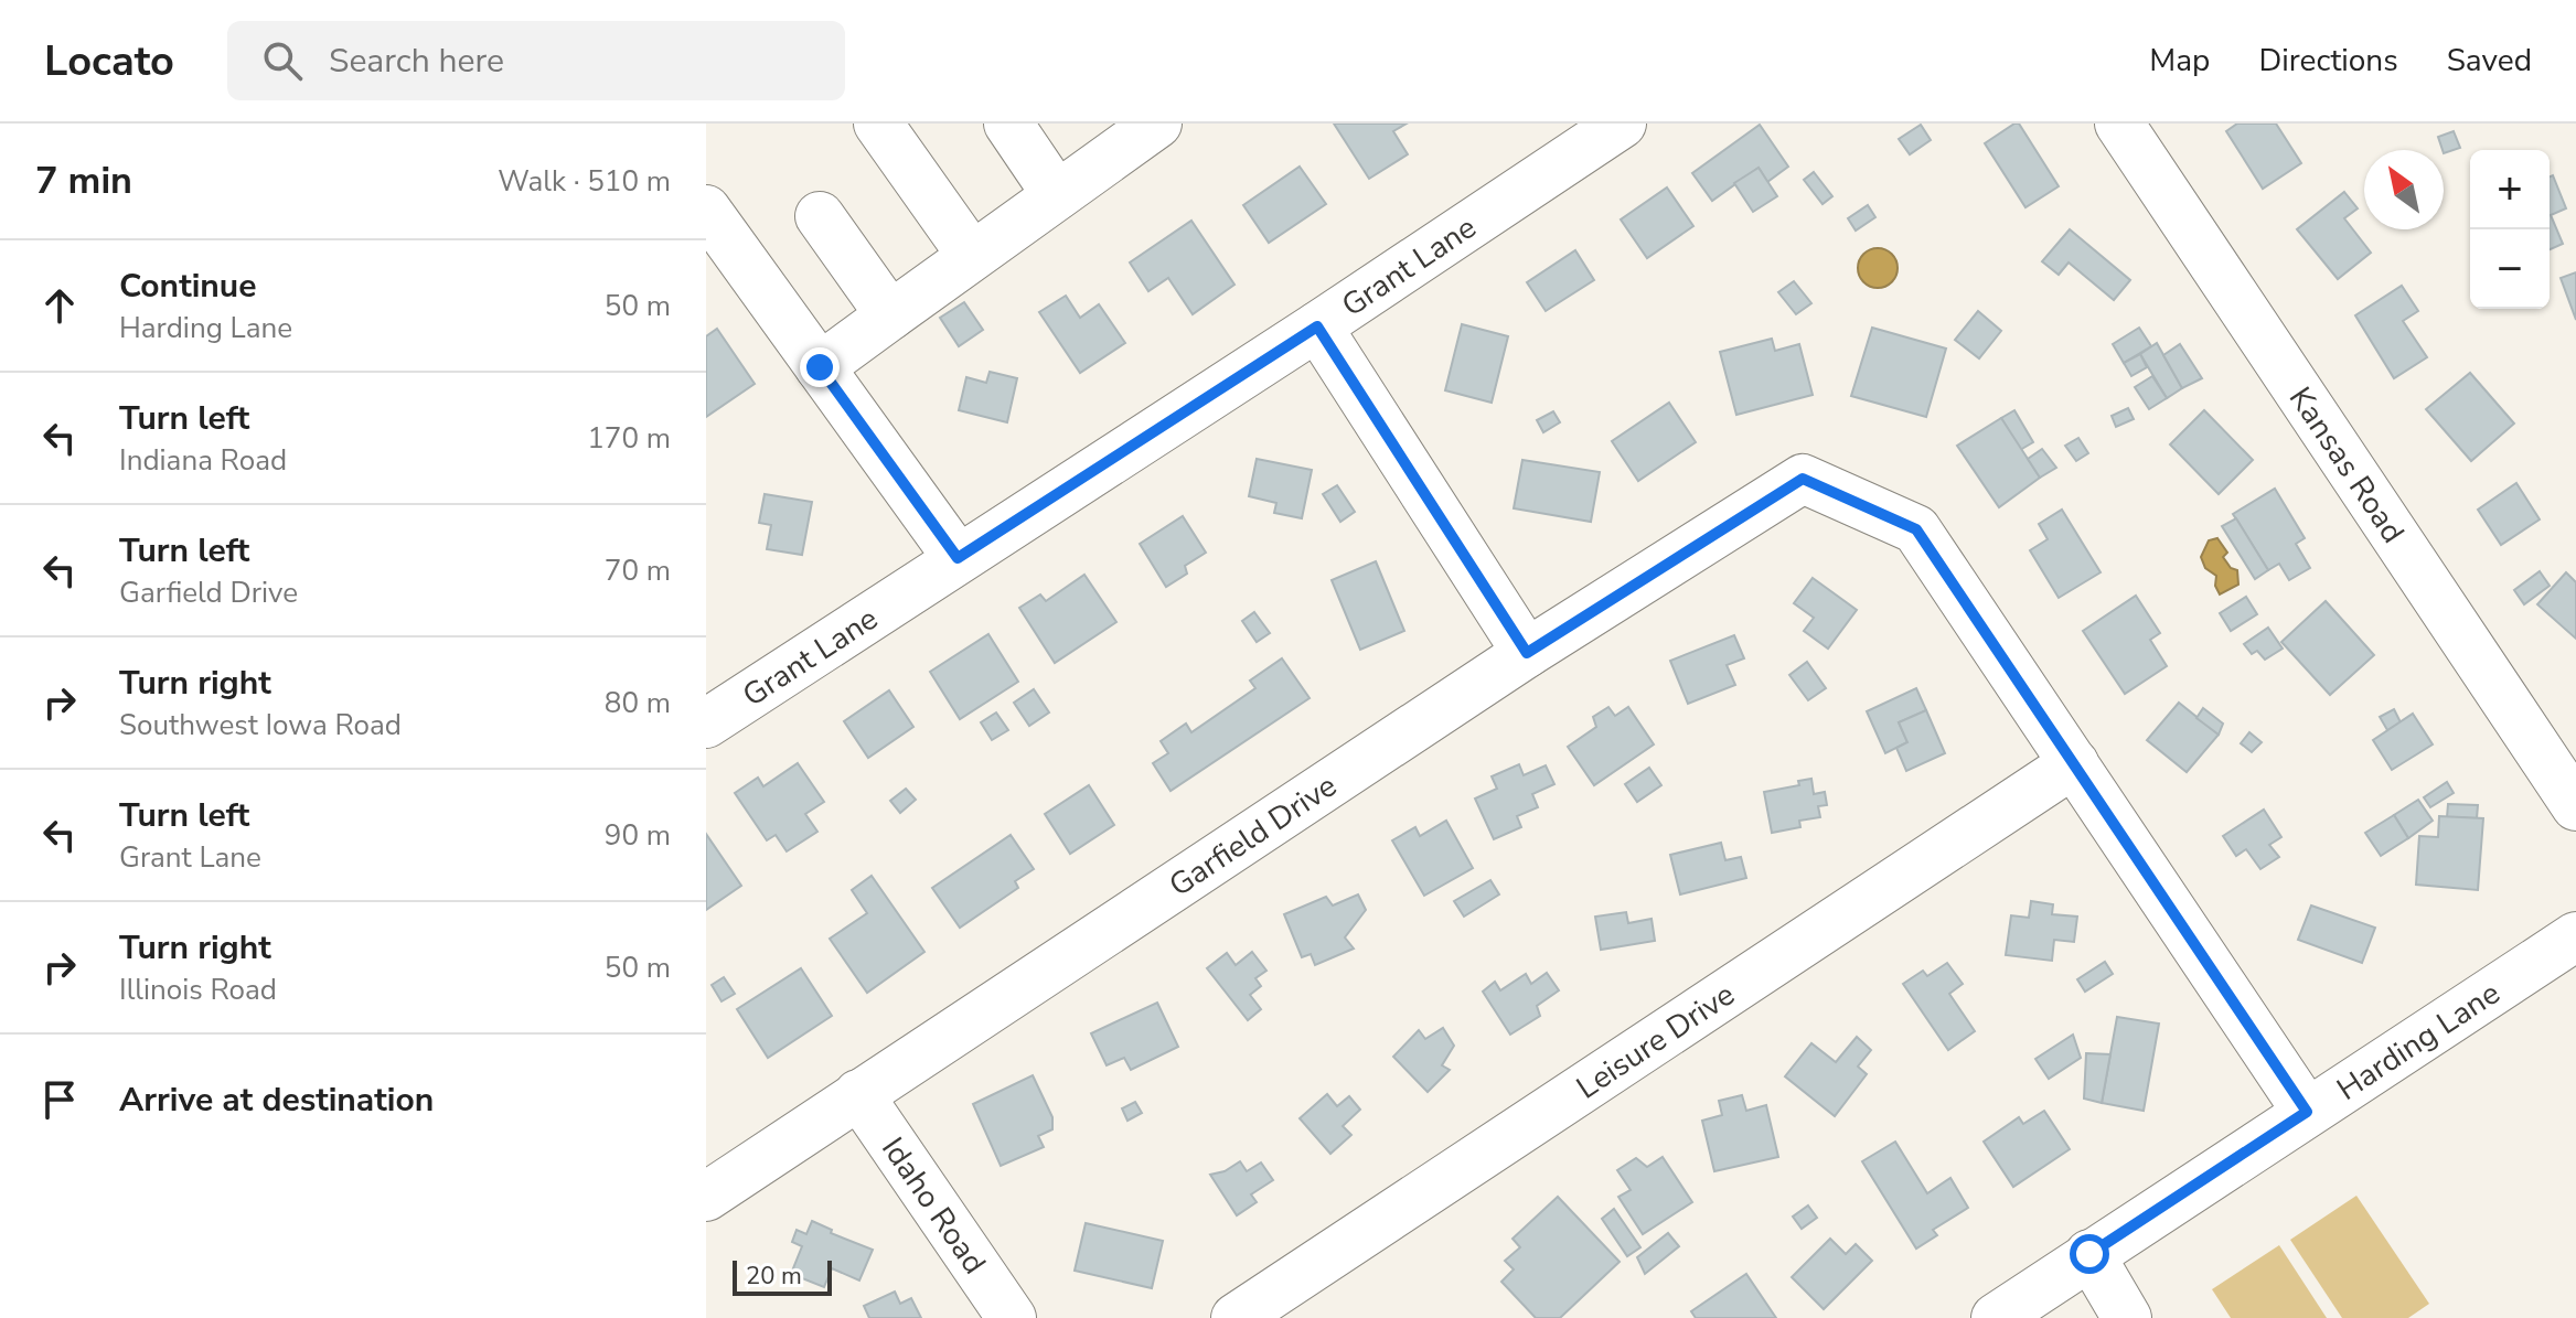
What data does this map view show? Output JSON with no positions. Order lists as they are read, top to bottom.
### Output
{
  "streets": {
    "street": [
      "Grant Lane",
      "Kansas Road",
      "Garfield Drive",
      "Harding Lane",
      "Leisure Drive",
      "Idaho Road"
    ]
  },
  "crossings": [
    ["Garfield Drive", "Leisure Drive"],
    ["Garfield Drive", "Idaho Road"]
  ],
  "scale_bar": "20 m",
  "north": "top left",
  "page": {
    "header": "Locato",
    "search": "Search here",
    "nav": ["Map", "Directions", "Saved"],
    "heading": ["7 min", "Walk · 510 m"],
    "map_buttons": ["+", "−"],
    "list": [
      ["Continue", "Harding Lane", "50 m"],
      ["Turn left", "Indiana Road", "170 m"],
      ["Turn left", "Garfield Drive", "70 m"],
      ["Turn right", "Southwest Iowa Road", "80 m"],
      ["Turn left", "Grant Lane", "90 m"],
      ["Turn right", "Illinois Road", "50 m"],
      "Arrive at destination"
    ],
    "scale": "20 m"
  }
}
